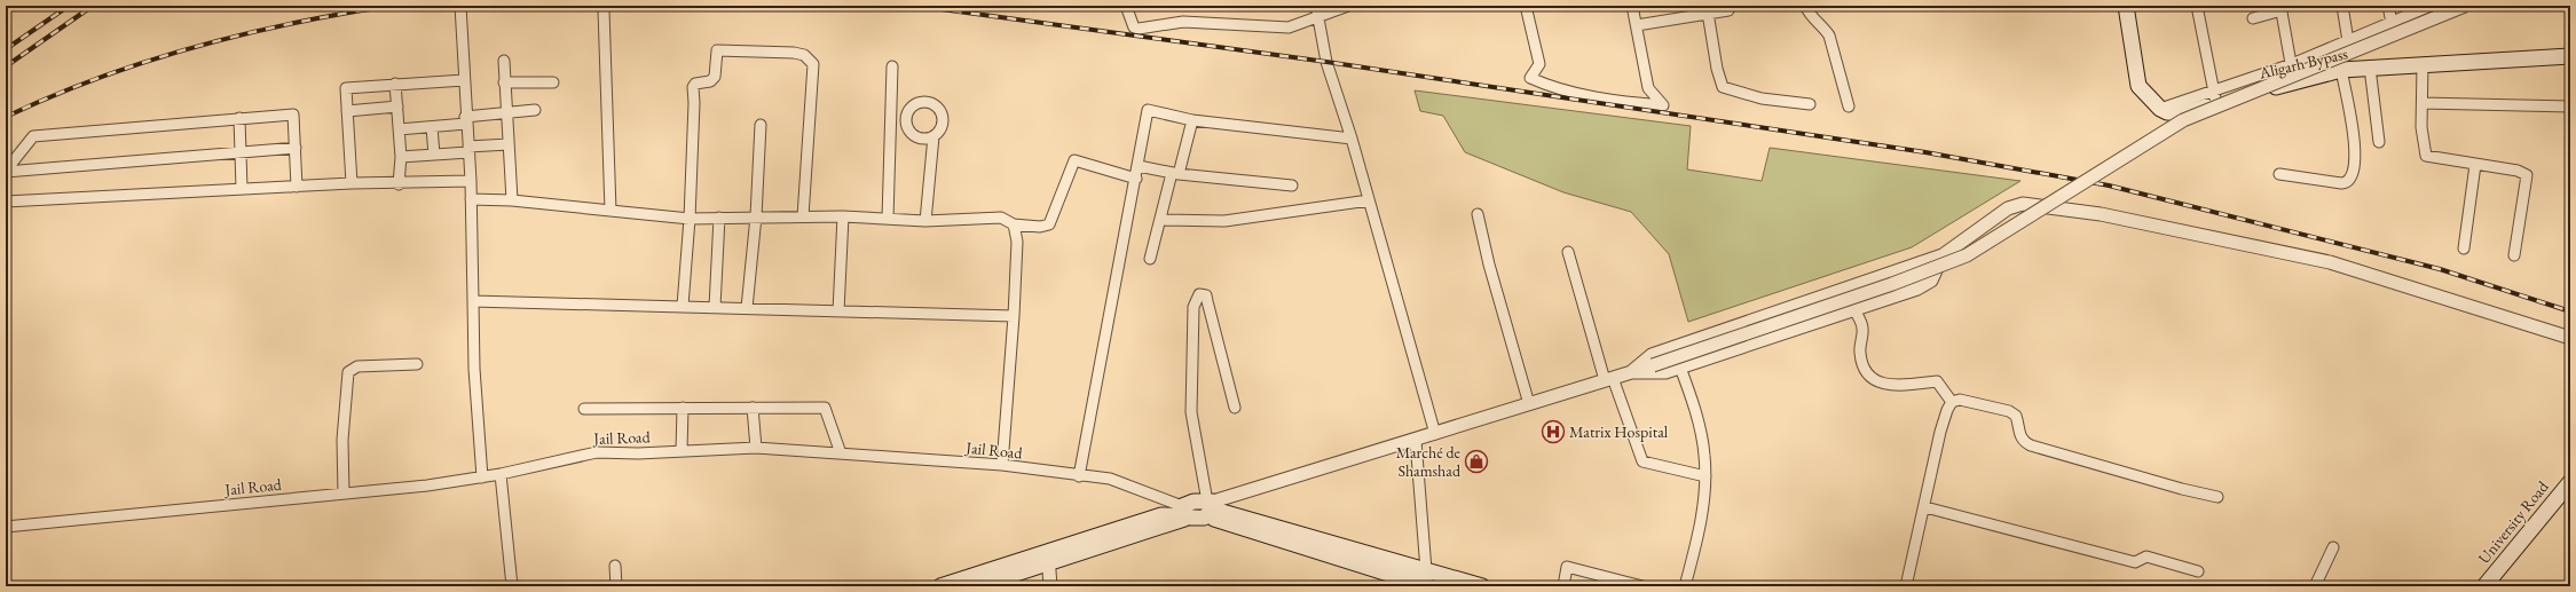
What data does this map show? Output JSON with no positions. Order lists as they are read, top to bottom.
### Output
{
  "streets": {
    "main road": ["Aligarh Bypass", "University Road"],
    "street": ["Jail Road"]
  },
  "places": {
    "hospital": ["Matrix Hospital"],
    "shop": ["Marché de Shamshad"]
  }
}
